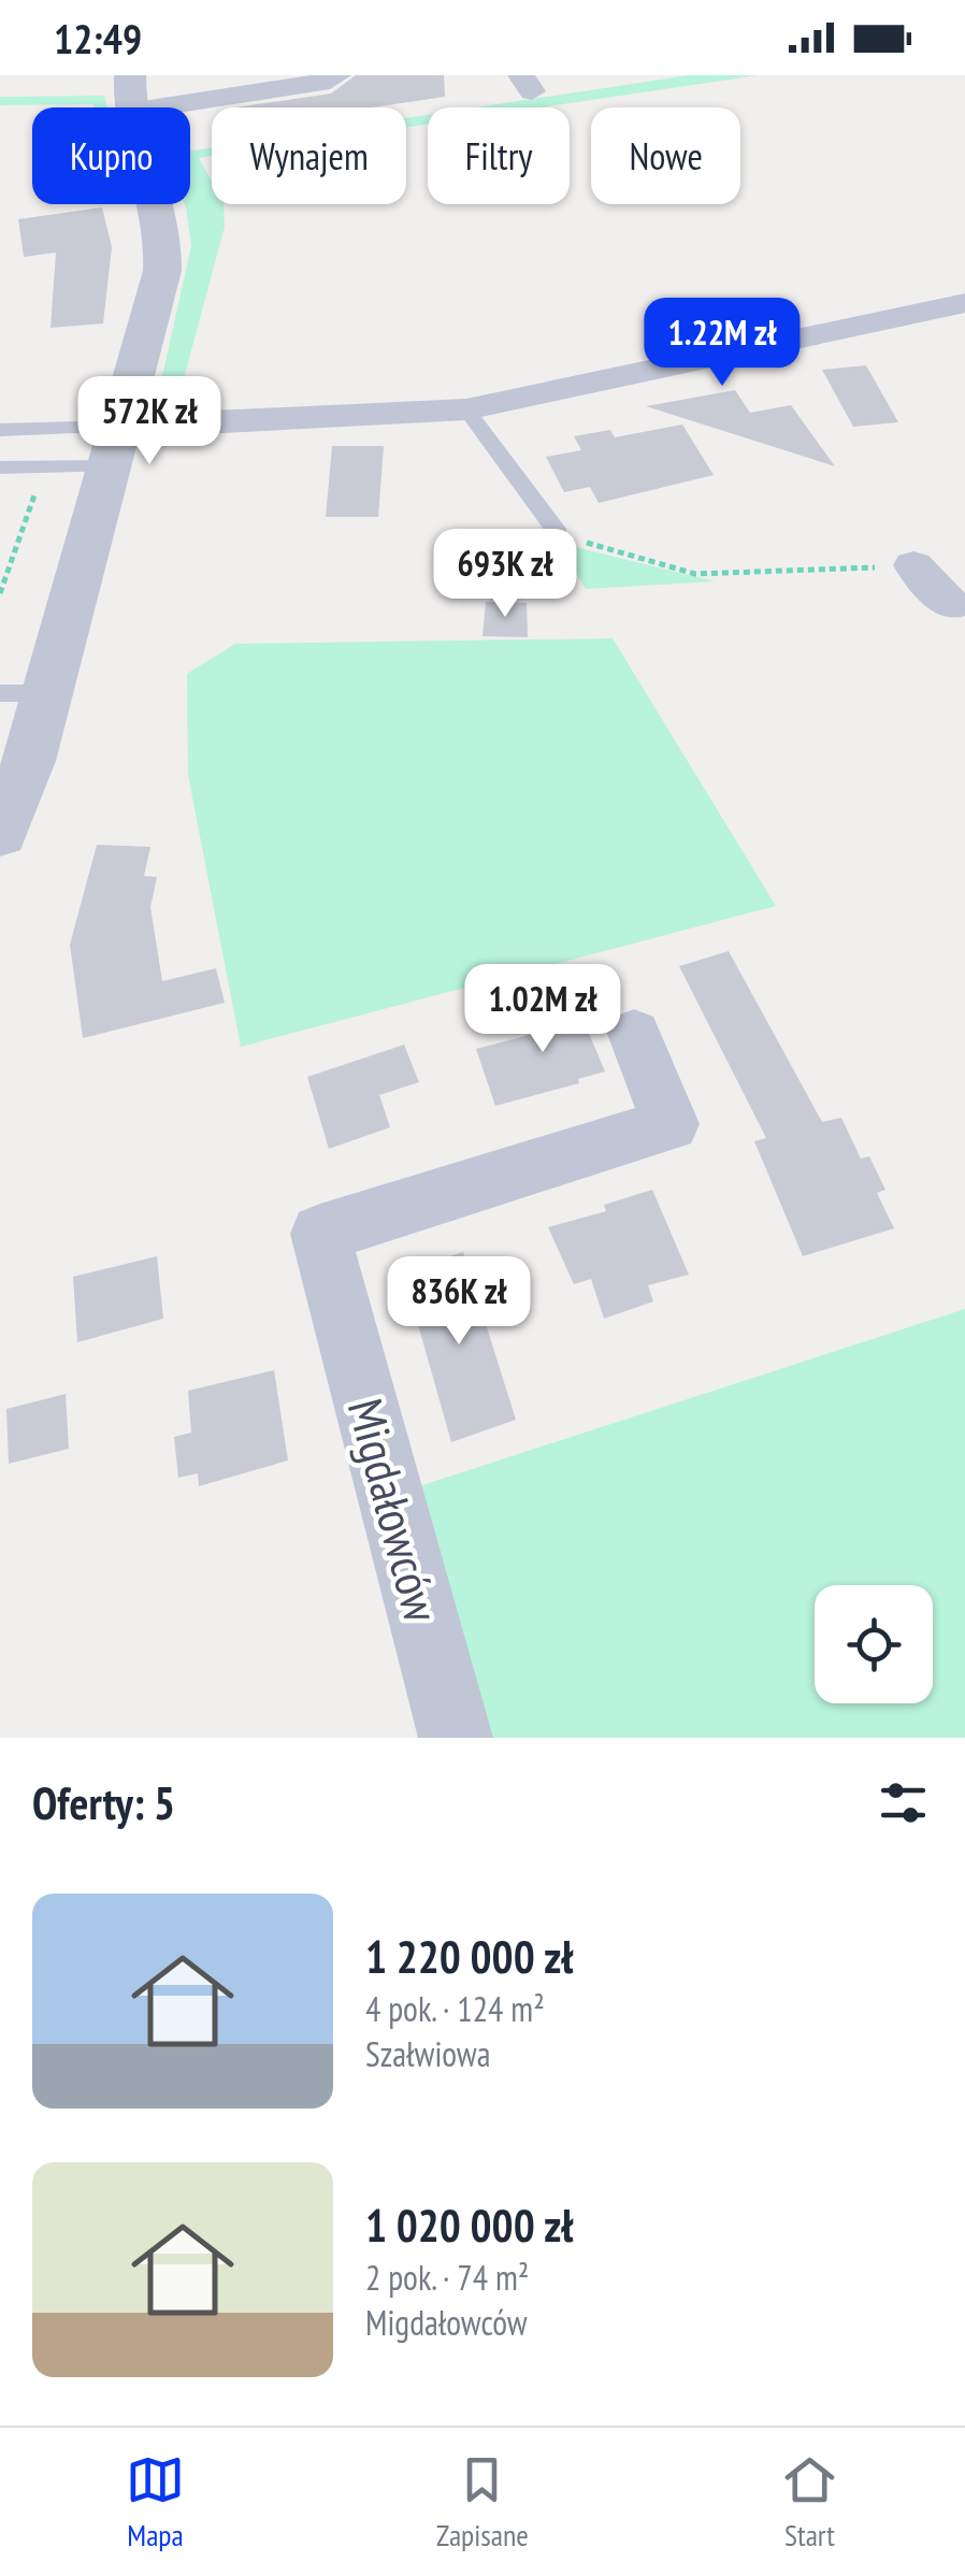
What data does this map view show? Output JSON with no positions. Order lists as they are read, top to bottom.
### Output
{
  "streets": {
    "street": ["Migdałowców"]
  },
  "page": {
    "status": "12:49",
    "chip": [
      "Kupno",
      "Wynajem",
      "Filtry",
      "Nowe"
    ],
    "price": [
      "1.22M zł",
      "572K zł",
      "693K zł",
      "1.02M zł",
      "836K zł"
    ],
    "heading": "Oferty: 5",
    "list": [
      {
        "name": "1 220 000 zł",
        "note": "4 pok. · 124 m² · Szałwiowa"
      },
      {
        "name": "1 020 000 zł",
        "note": "2 pok. · 74 m² · Migdałowców"
      }
    ],
    "tabs": ["Mapa", "Zapisane", "Start"]
  }
}
